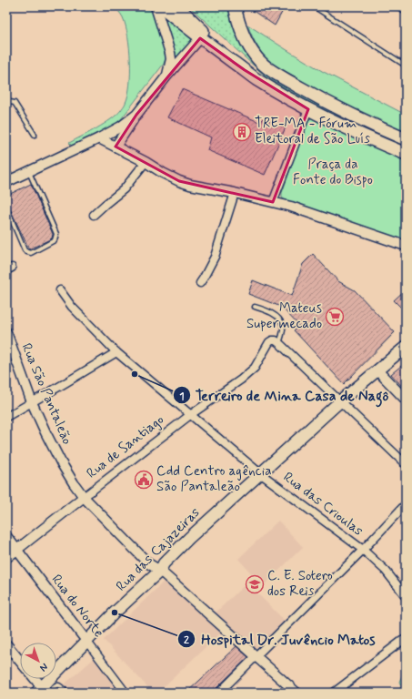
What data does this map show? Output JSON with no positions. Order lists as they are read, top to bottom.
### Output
{
  "streets": {
    "main road": ["Rua das Cajazeiras"],
    "street": [
      "Rua São Pantaleão",
      "Rua de Santiago",
      "Rua das Crioulas",
      "Rua do Norte"
    ]
  },
  "crossings": [
    ["Rua São Pantaleão", "Rua de Santiago"],
    ["Rua São Pantaleão", "Rua das Cajazeiras"],
    ["Rua de Santiago", "Rua das Crioulas"],
    ["Rua de Santiago", "Rua do Norte"],
    ["Rua das Crioulas", "Rua das Cajazeiras"],
    ["Rua das Cajazeiras", "Rua do Norte"]
  ],
  "parks": ["Praça da Fonte do Bispo"],
  "places": {
    "building": ["TRE-MA - Fórum Eleitoral de São Luís"],
    "supermarket": ["Mateus Supermecado"],
    "other": ["Terreiro de Mina Casa de Nagô", "Hospital Dr. Juvêncio Matos"],
    "public building": ["Cdd Centro agência São Pantaleão"],
    "school or university": ["C. E. Sotero dos Reis"]
  },
  "north": "bottom right"
}
